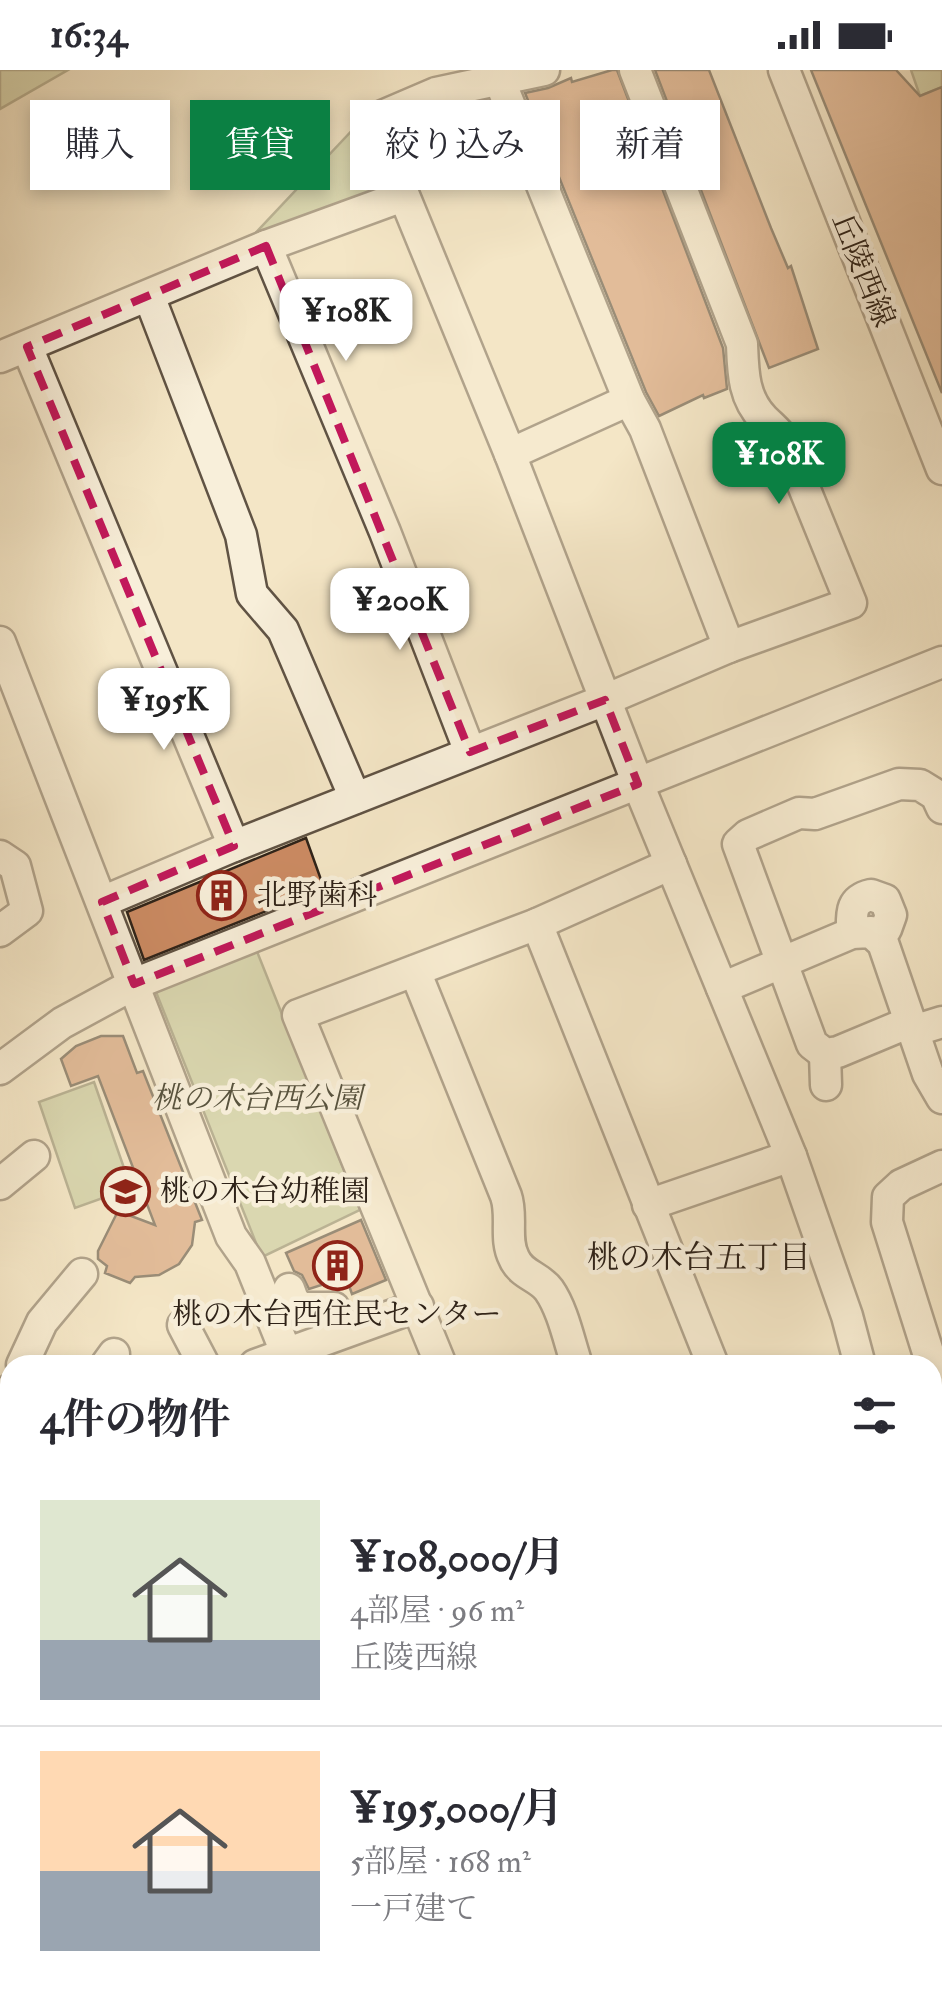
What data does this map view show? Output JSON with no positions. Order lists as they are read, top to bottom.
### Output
{
  "streets": {
    "street": ["丘陵西線"]
  },
  "districts": ["桃の木台五丁目"],
  "parks": ["桃の木台西公園"],
  "places": {
    "building": ["北野歯科", "桃の木台西住民センター"],
    "school or university": ["桃の木台幼稚園"]
  },
  "page": {
    "status": "16:34",
    "chip": [
      "購入",
      "賃貸",
      "絞り込み",
      "新着"
    ],
    "price": [
      "¥108K",
      "¥108K",
      "¥200K",
      "¥195K"
    ],
    "heading": "4件の物件",
    "list": [
      {
        "name": "¥108,000/月",
        "note": "4部屋 · 96 m² · 丘陵西線"
      },
      {
        "name": "¥195,000/月",
        "note": "5部屋 · 168 m² · 一戸建て"
      }
    ]
  }
}
